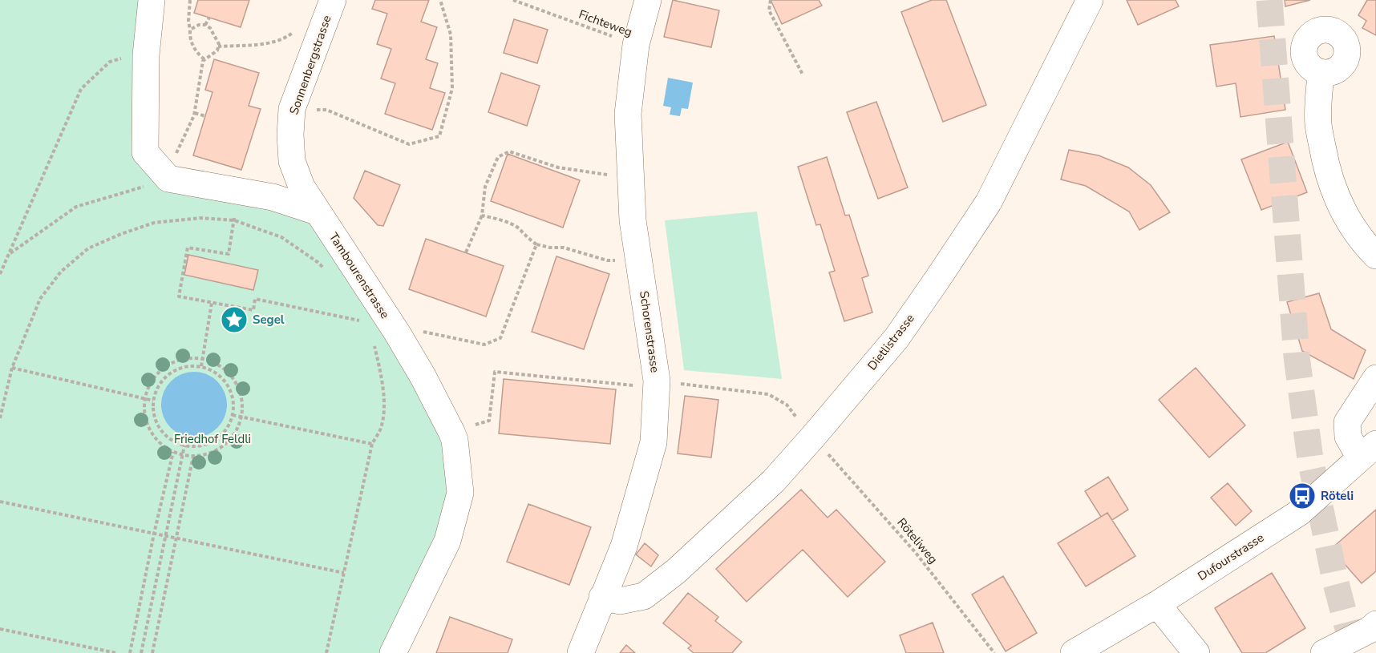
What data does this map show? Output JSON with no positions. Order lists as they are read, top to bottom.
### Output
{
  "streets": {
    "street": [
      "Sonnenbergstrasse",
      "Tambourenstrasse",
      "Schorenstrasse",
      "Dietlistrasse",
      "Dufourstrasse"
    ],
    "path": ["Fichteweg", "Röteliweg"]
  },
  "crossings": [
    ["Fichteweg", "Schorenstrasse"],
    ["Sonnenbergstrasse", "Tambourenstrasse"],
    ["Schorenstrasse", "Dietlistrasse"]
  ],
  "parks": ["Friedhof Feldli"],
  "places": {
    "place": ["Segel"],
    "bus stop": ["Röteli"]
  }
}
